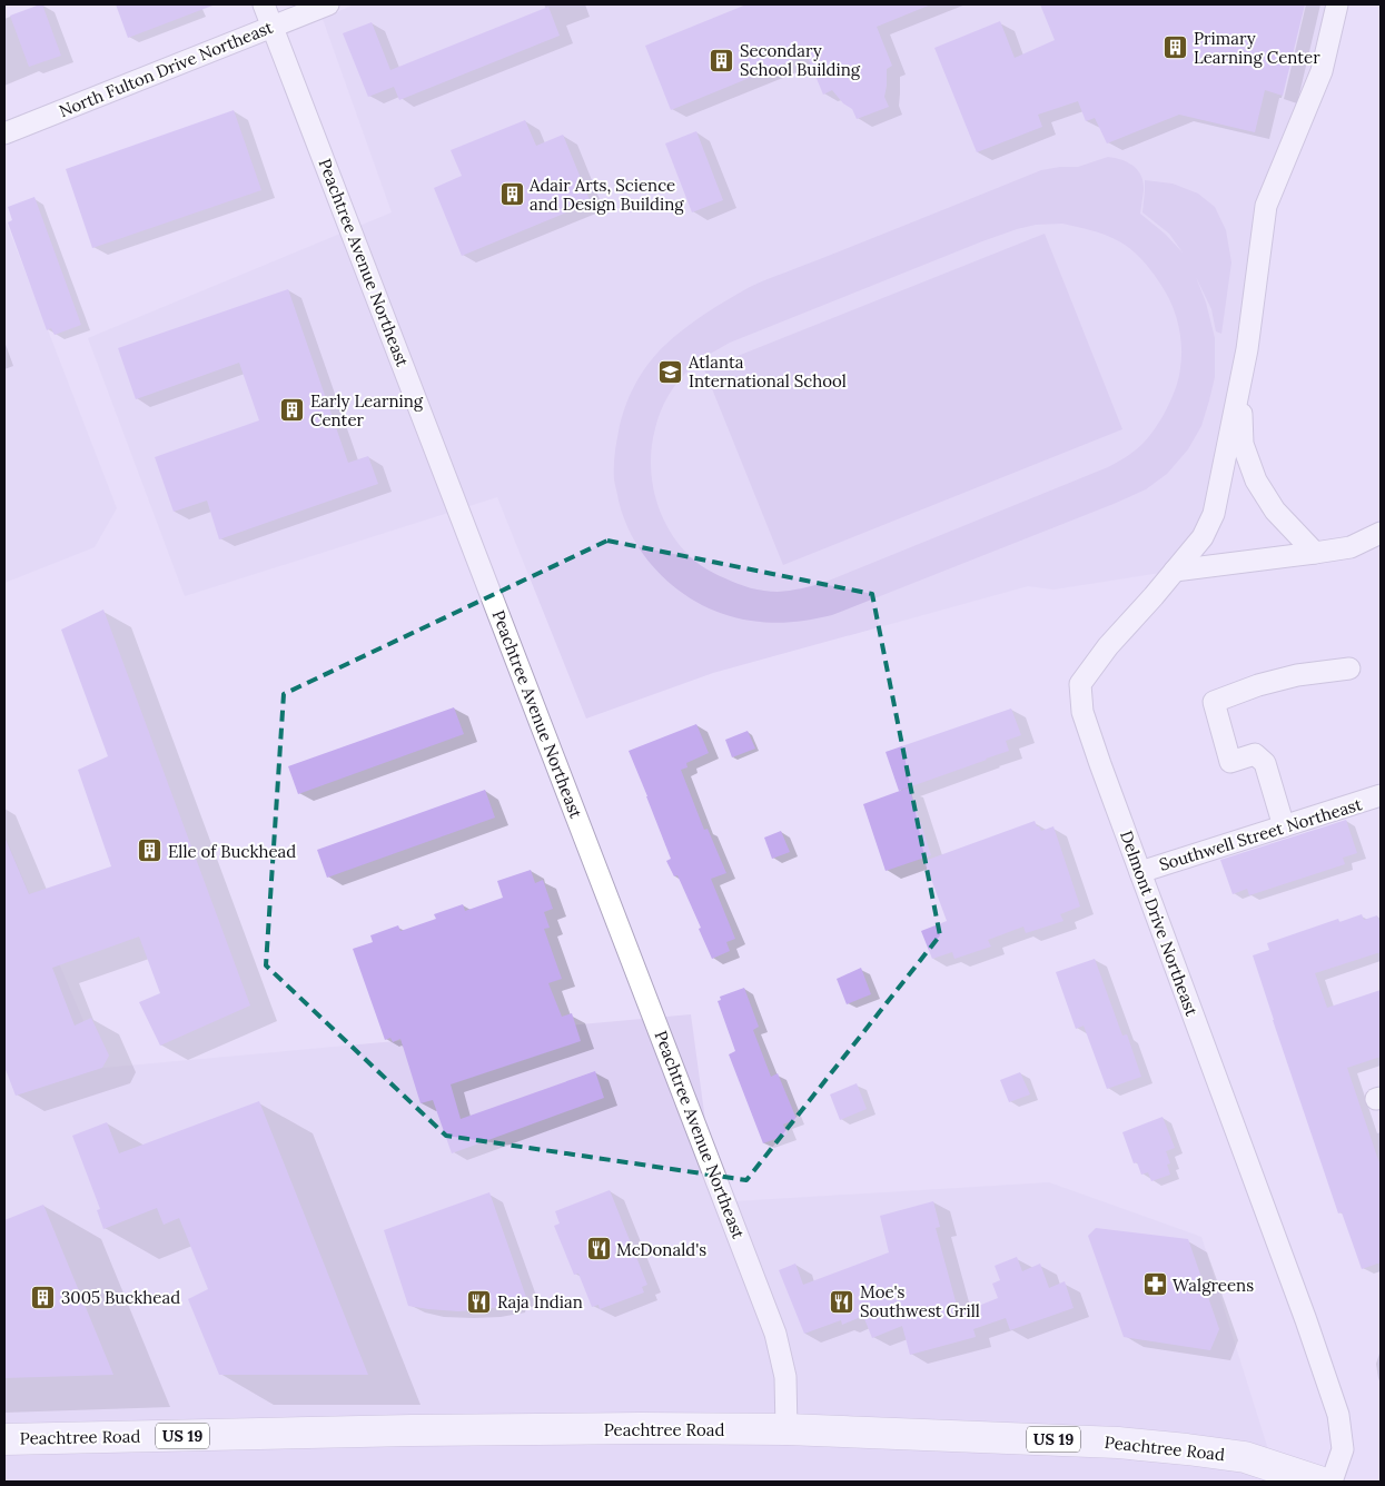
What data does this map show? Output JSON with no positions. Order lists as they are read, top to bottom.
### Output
{
  "streets": {
    "highway": ["Peachtree Road", "US 19"],
    "street": [
      "North Fulton Drive Northeast",
      "Peachtree Avenue Northeast",
      "Southwell Street Northeast",
      "Delmont Drive Northeast"
    ]
  },
  "crossings": [
    ["North Fulton Drive Northeast", "Peachtree Avenue Northeast"],
    ["Peachtree Avenue Northeast", "Peachtree Road"],
    ["Southwell Street Northeast", "Delmont Drive Northeast"]
  ],
  "places": {
    "building": [
      "Primary Learning Center",
      "Secondary School Building",
      "Adair Arts, Science and Design Building",
      "Early Learning Center",
      "Elle of Buckhead",
      "3005 Buckhead"
    ],
    "school or university": ["Atlanta International School"],
    "restaurant": ["McDonald's", "Raja Indian", "Moe's Southwest Grill"],
    "pharmacy": ["Walgreens"]
  }
}
